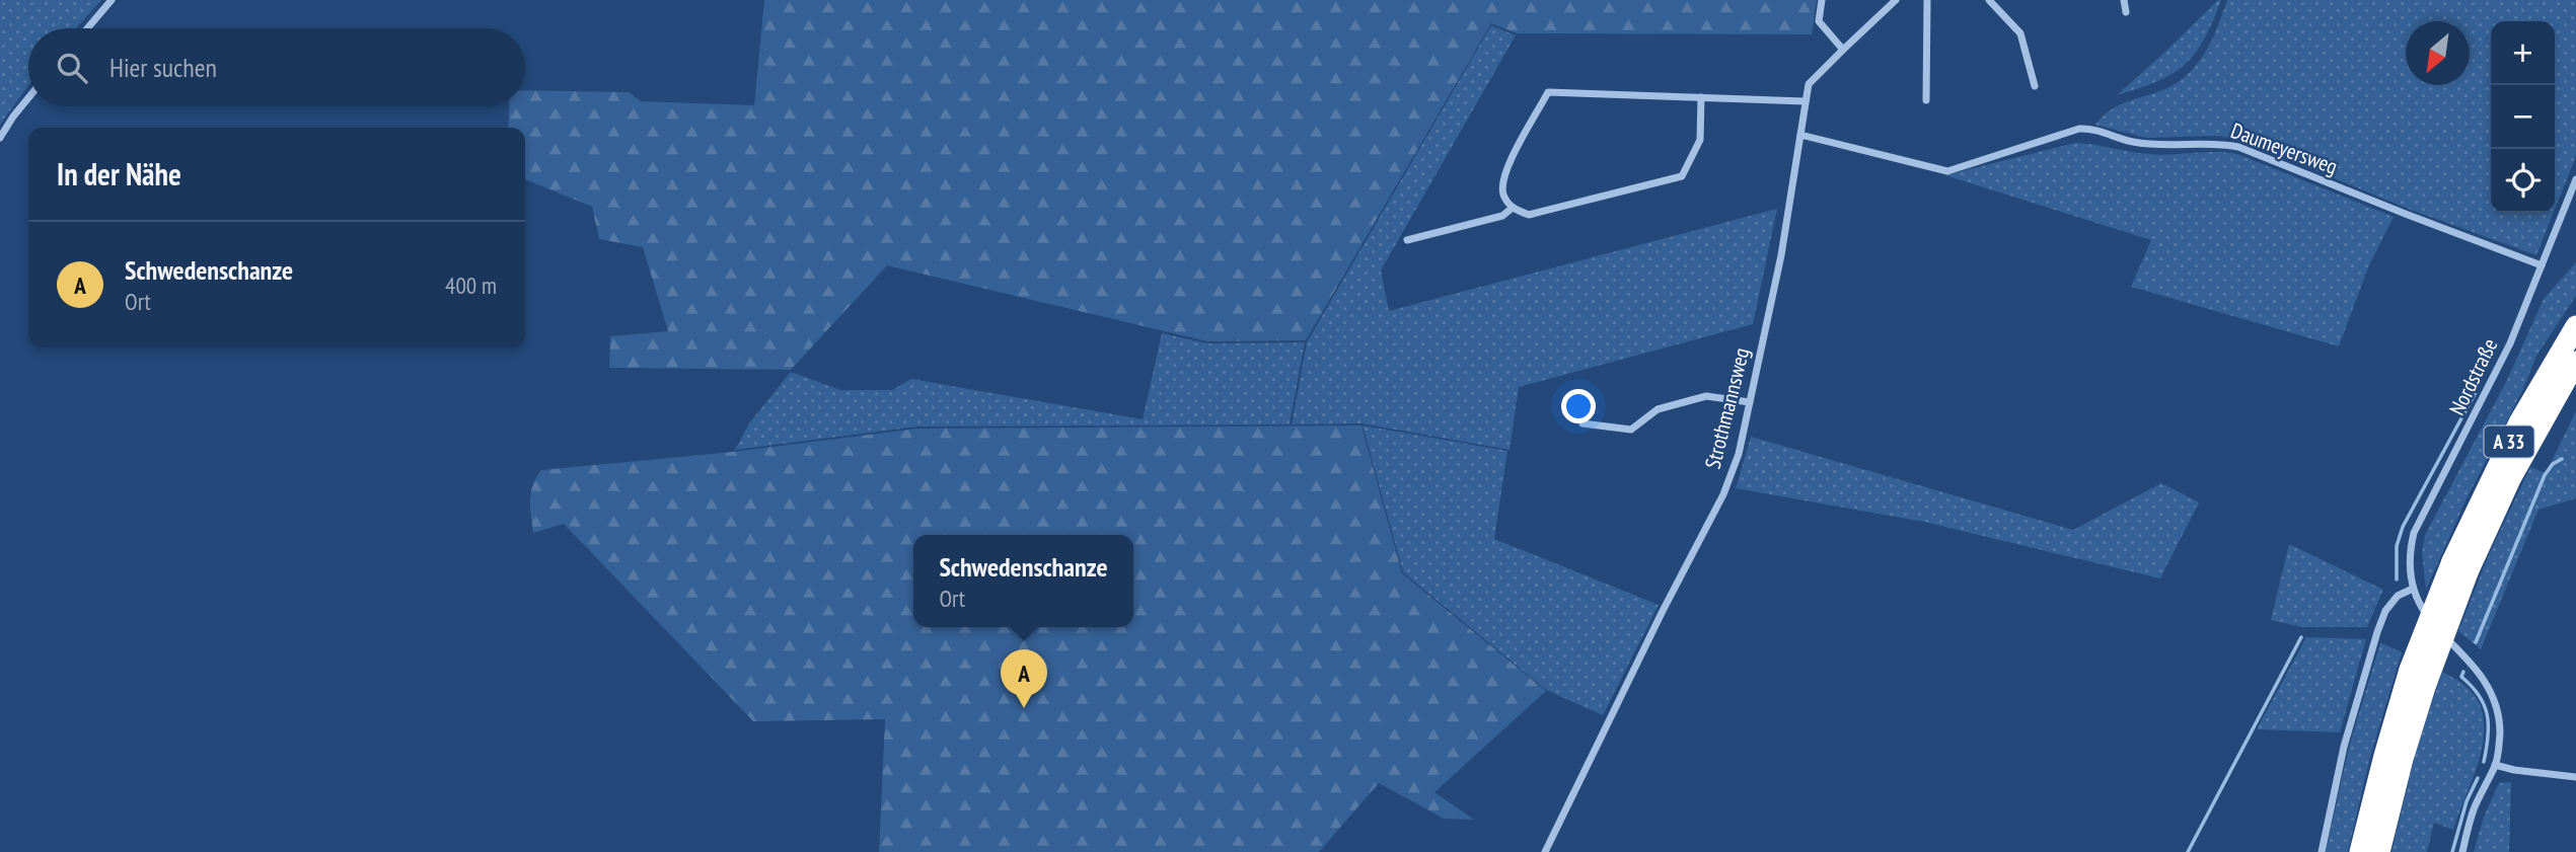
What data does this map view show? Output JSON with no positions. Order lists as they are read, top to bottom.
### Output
{
  "streets": {
    "highway": ["A 33"],
    "street": ["Daumeyersweg", "Nordstraße", "Strothmannsweg"]
  },
  "crossings": [
    ["Daumeyersweg", "Nordstraße"],
    ["Daumeyersweg", "Strothmannsweg"]
  ],
  "north": "bottom left",
  "page": {
    "map_buttons": ["+", "−"],
    "search": "Hier suchen",
    "heading": "In der Nähe",
    "list": [
      {
        "mark": "A",
        "name": "Schwedenschanze",
        "note": "Ort",
        "value": "400 m"
      }
    ],
    "popup": ["Schwedenschanze", "Ort"],
    "pins": "A"
  }
}
